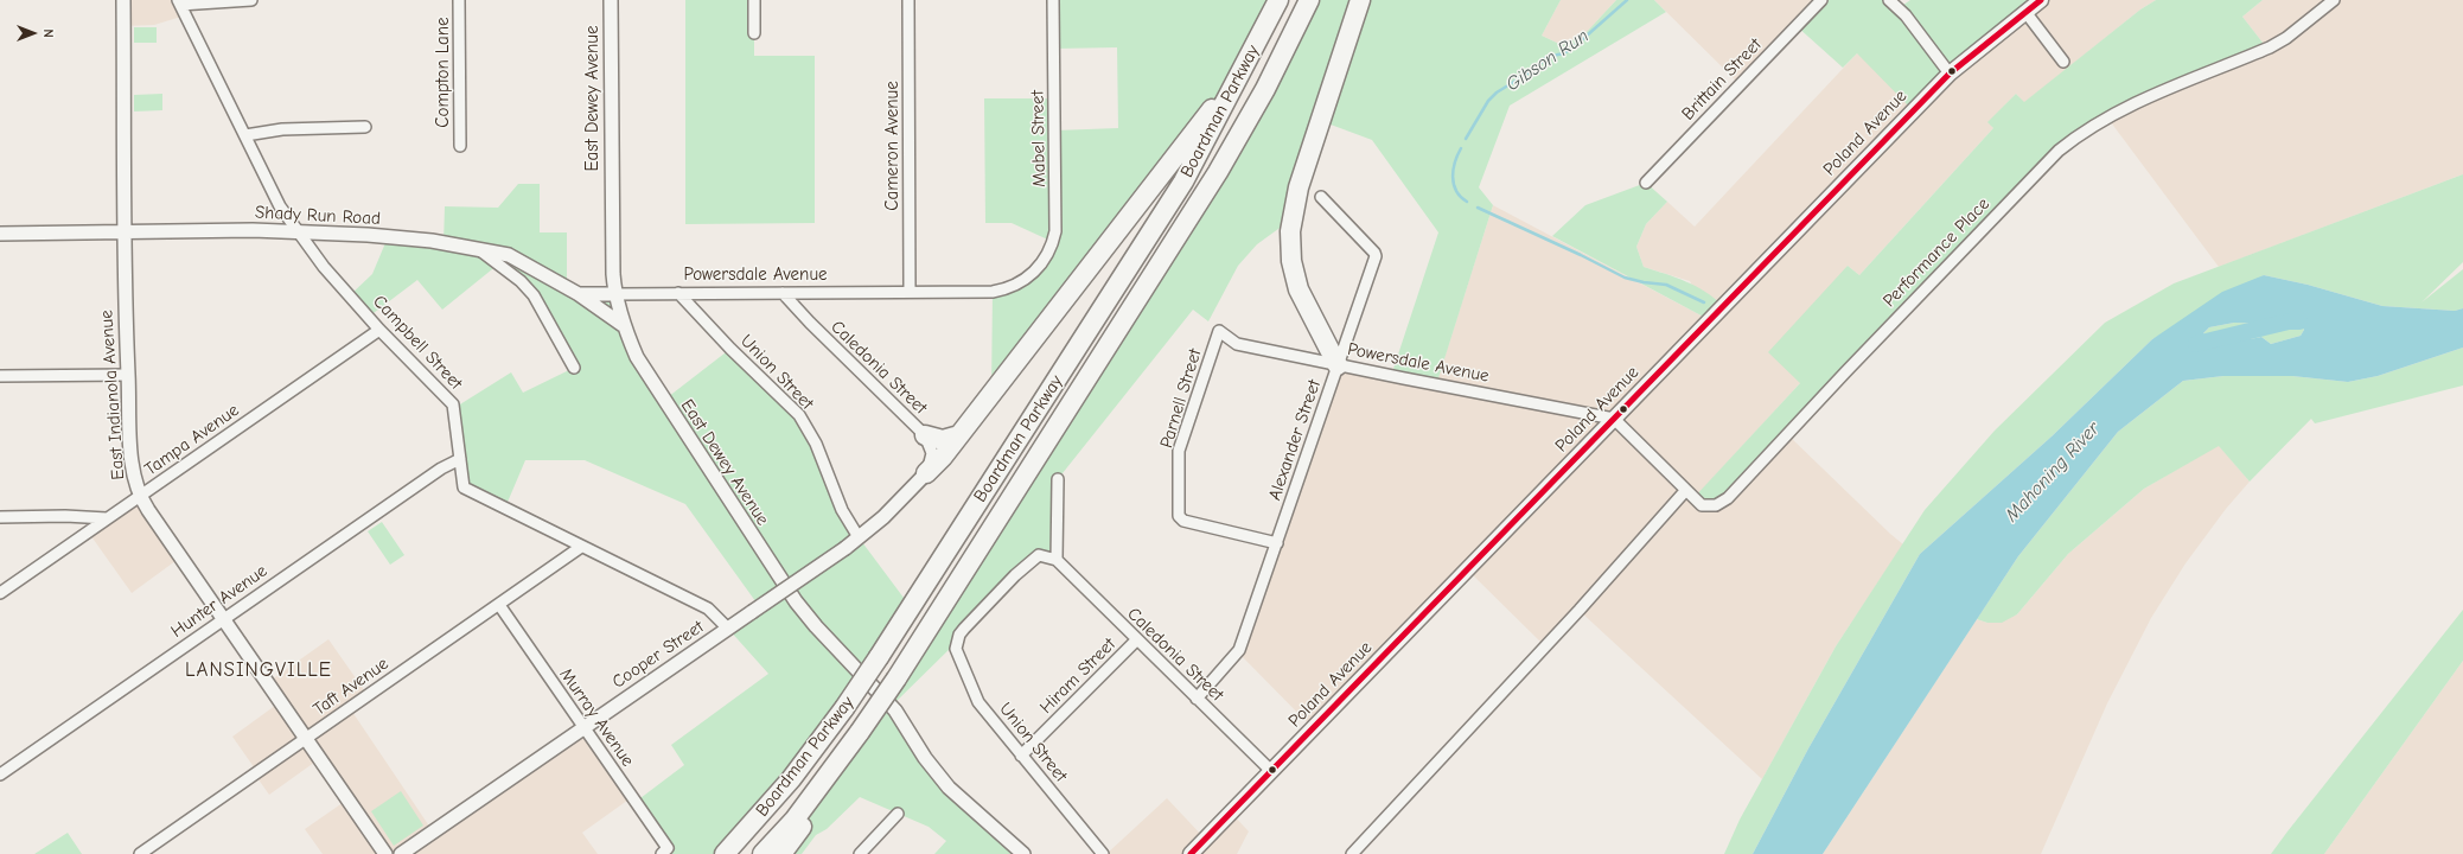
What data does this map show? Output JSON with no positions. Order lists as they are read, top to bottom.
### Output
{
  "streets": {
    "highway": ["Boardman Parkway"],
    "main road": ["Poland Avenue"],
    "street": [
      "Compton Lane",
      "Brittain Street",
      "East Dewey Avenue",
      "Mabel Street",
      "Cameron Avenue",
      "Shady Run Road",
      "Performance Place",
      "Powersdale Avenue",
      "Campbell Street",
      "Caledonia Street",
      "Union Street",
      "East Indianola Avenue",
      "Parnell Street",
      "Tampa Avenue",
      "Alexander Street",
      "Hunter Avenue",
      "Cooper Street",
      "Hiram Street",
      "Taft Avenue",
      "Murray Avenue"
    ]
  },
  "crossings": [
    ["East Dewey Avenue", "Powersdale Avenue"],
    ["Poland Avenue", "Performance Place"],
    ["Poland Avenue", "Powersdale Avenue"],
    ["Poland Avenue", "Caledonia Street"],
    ["Mabel Street", "Powersdale Avenue"],
    ["Cameron Avenue", "Powersdale Avenue"],
    ["Shady Run Road", "Powersdale Avenue"],
    ["Shady Run Road", "Campbell Street"],
    ["Shady Run Road", "East Indianola Avenue"],
    ["Performance Place", "Powersdale Avenue"],
    ["Powersdale Avenue", "Caledonia Street"],
    ["Powersdale Avenue", "Union Street"],
    ["Powersdale Avenue", "Parnell Street"],
    ["Powersdale Avenue", "Alexander Street"],
    ["Campbell Street", "Tampa Avenue"],
    ["Campbell Street", "Hunter Avenue"],
    ["Campbell Street", "Cooper Street"],
    ["Campbell Street", "Taft Avenue"],
    ["Caledonia Street", "Union Street"],
    ["Caledonia Street", "Alexander Street"],
    ["Caledonia Street", "Cooper Street"],
    ["Caledonia Street", "Hiram Street"],
    ["Union Street", "Cooper Street"],
    ["Union Street", "Hiram Street"],
    ["East Indianola Avenue", "Tampa Avenue"],
    ["East Indianola Avenue", "Hunter Avenue"],
    ["East Indianola Avenue", "Taft Avenue"],
    ["Parnell Street", "Alexander Street"],
    ["Cooper Street", "Murray Avenue"],
    ["Taft Avenue", "Murray Avenue"]
  ],
  "districts": ["LANSINGVILLE"],
  "water": ["Gibson Run", "Mahoning River"],
  "north": "right"
}
